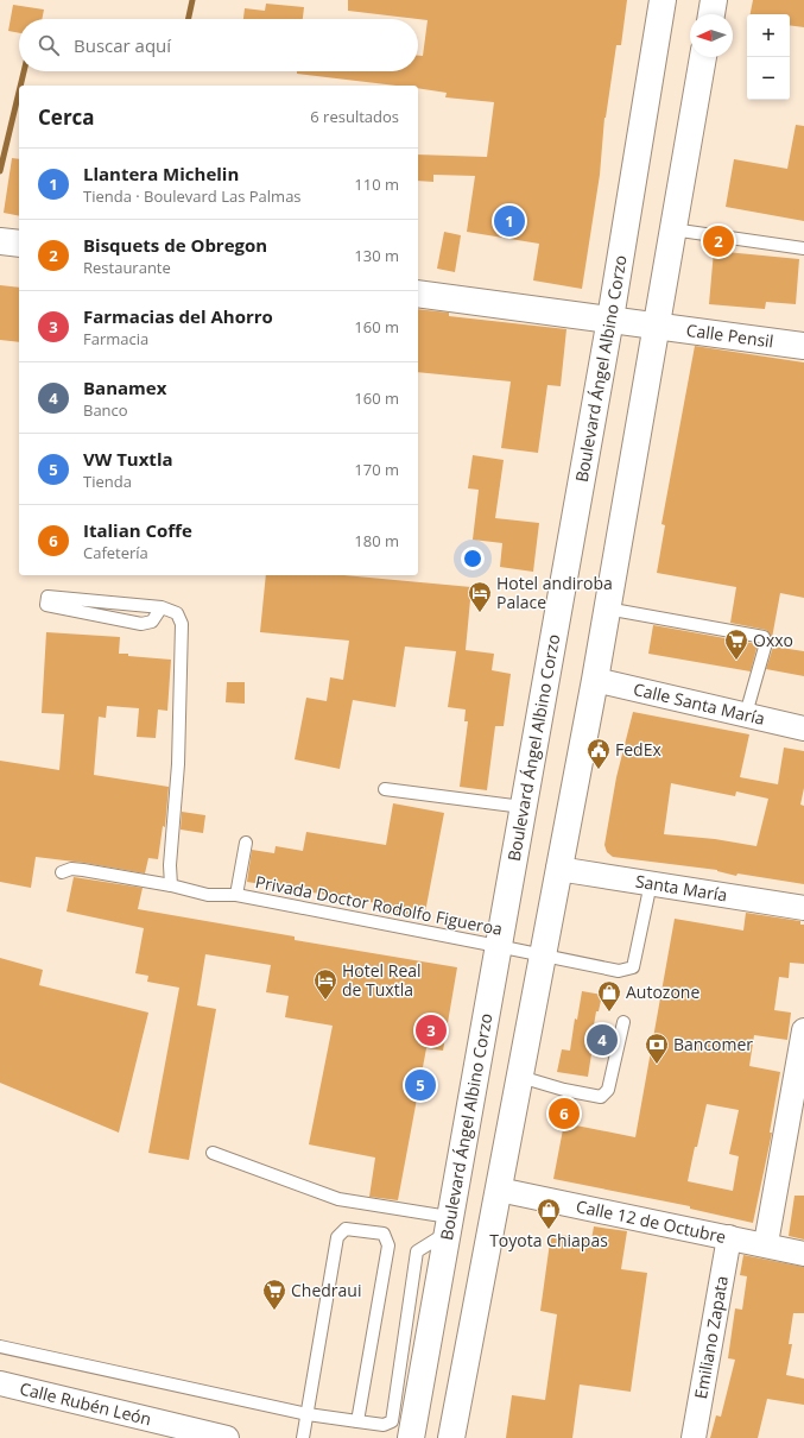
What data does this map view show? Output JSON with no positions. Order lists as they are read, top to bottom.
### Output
{
  "streets": {
    "main road": ["Calle Pensil", "Boulevard Ángel Albino Corzo"],
    "street": [
      "Calle Santa María",
      "Santa María",
      "Calle 12 de Octubre",
      "Emiliano Zapata",
      "Calle Rubén León"
    ],
    "lane": ["Privada Doctor Rodolfo Figueroa"]
  },
  "crossings": [
    ["Calle Pensil", "Boulevard Ángel Albino Corzo"],
    ["Boulevard Ángel Albino Corzo", "Privada Doctor Rodolfo Figueroa"],
    ["Santa María", "Privada Doctor Rodolfo Figueroa"],
    ["Calle 12 de Octubre", "Emiliano Zapata"]
  ],
  "places": {
    "hotel": ["Hotel andiroba Palace", "Hotel Real de Tuxtla"],
    "supermarket": ["Oxxo", "Chedraui"],
    "public building": ["FedEx"],
    "shop": ["Autozone", "Toyota Chiapas"],
    "bank": ["Bancomer"]
  },
  "north": "left",
  "page": {
    "map_buttons": ["+", "−"],
    "search": "Buscar aquí",
    "heading": ["Cerca", "6 resultados"],
    "list": [
      {
        "mark": "1",
        "name": "Llantera Michelin",
        "note": "Tienda · Boulevard Las Palmas",
        "value": "110 m"
      },
      {
        "mark": "2",
        "name": "Bisquets de Obregon",
        "note": "Restaurante",
        "value": "130 m"
      },
      {
        "mark": "3",
        "name": "Farmacias del Ahorro",
        "note": "Farmacia",
        "value": "160 m"
      },
      {
        "mark": "4",
        "name": "Banamex",
        "note": "Banco",
        "value": "160 m"
      },
      {
        "mark": "5",
        "name": "VW Tuxtla",
        "note": "Tienda",
        "value": "170 m"
      },
      {
        "mark": "6",
        "name": "Italian Coffe",
        "note": "Cafetería",
        "value": "180 m"
      }
    ],
    "pins": [
      "1",
      "2",
      "3",
      "4",
      "5",
      "6"
    ]
  }
}
